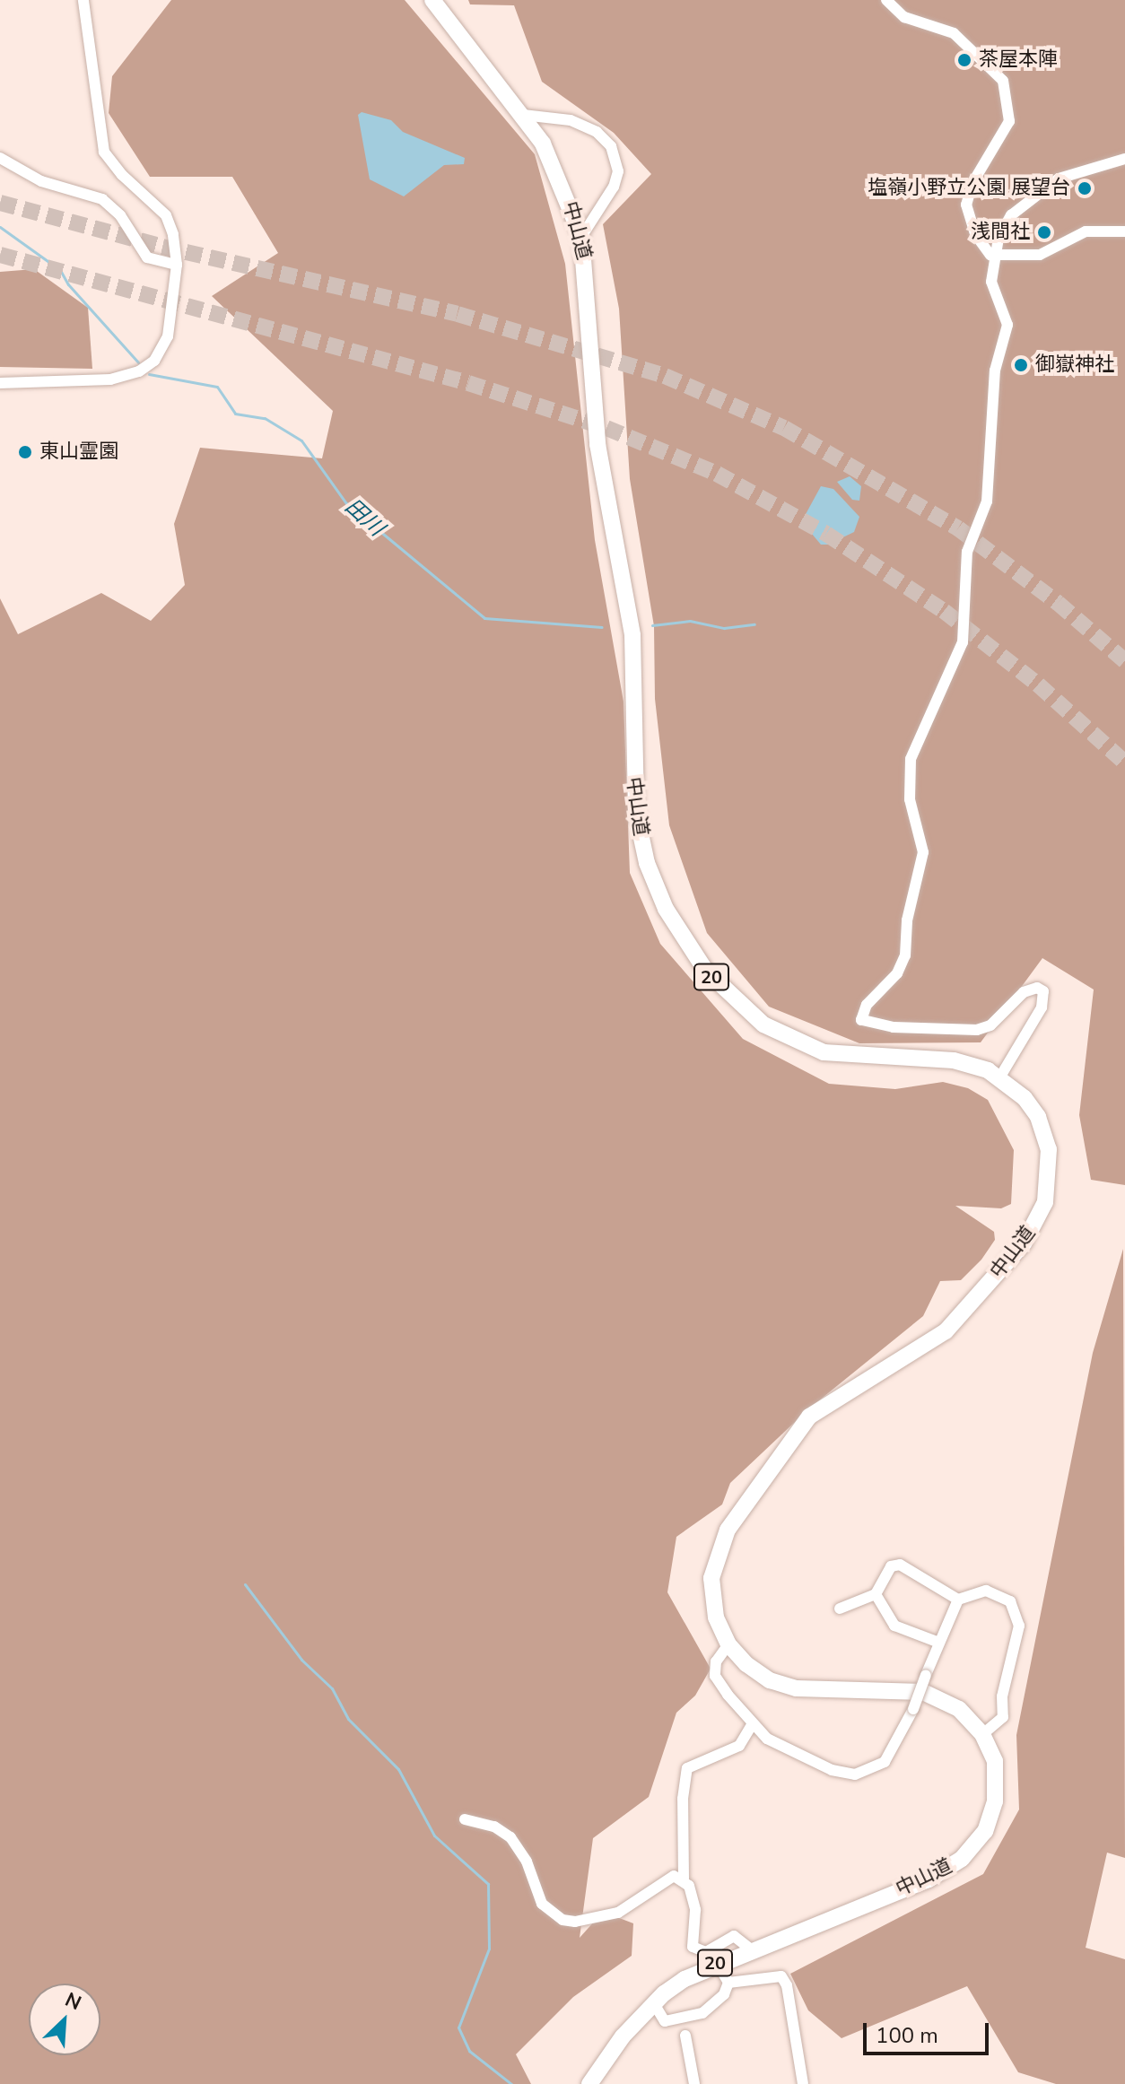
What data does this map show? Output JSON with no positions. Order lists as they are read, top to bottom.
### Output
{
  "streets": {
    "highway": ["中山道", "20"]
  },
  "water": ["田川"],
  "places": [
    "茶屋本陣",
    "塩嶺小野立公園 展望台",
    "浅間社",
    "御嶽神社",
    "東山霊園"
  ],
  "scale_bar": "100 m",
  "north": "top right"
}
